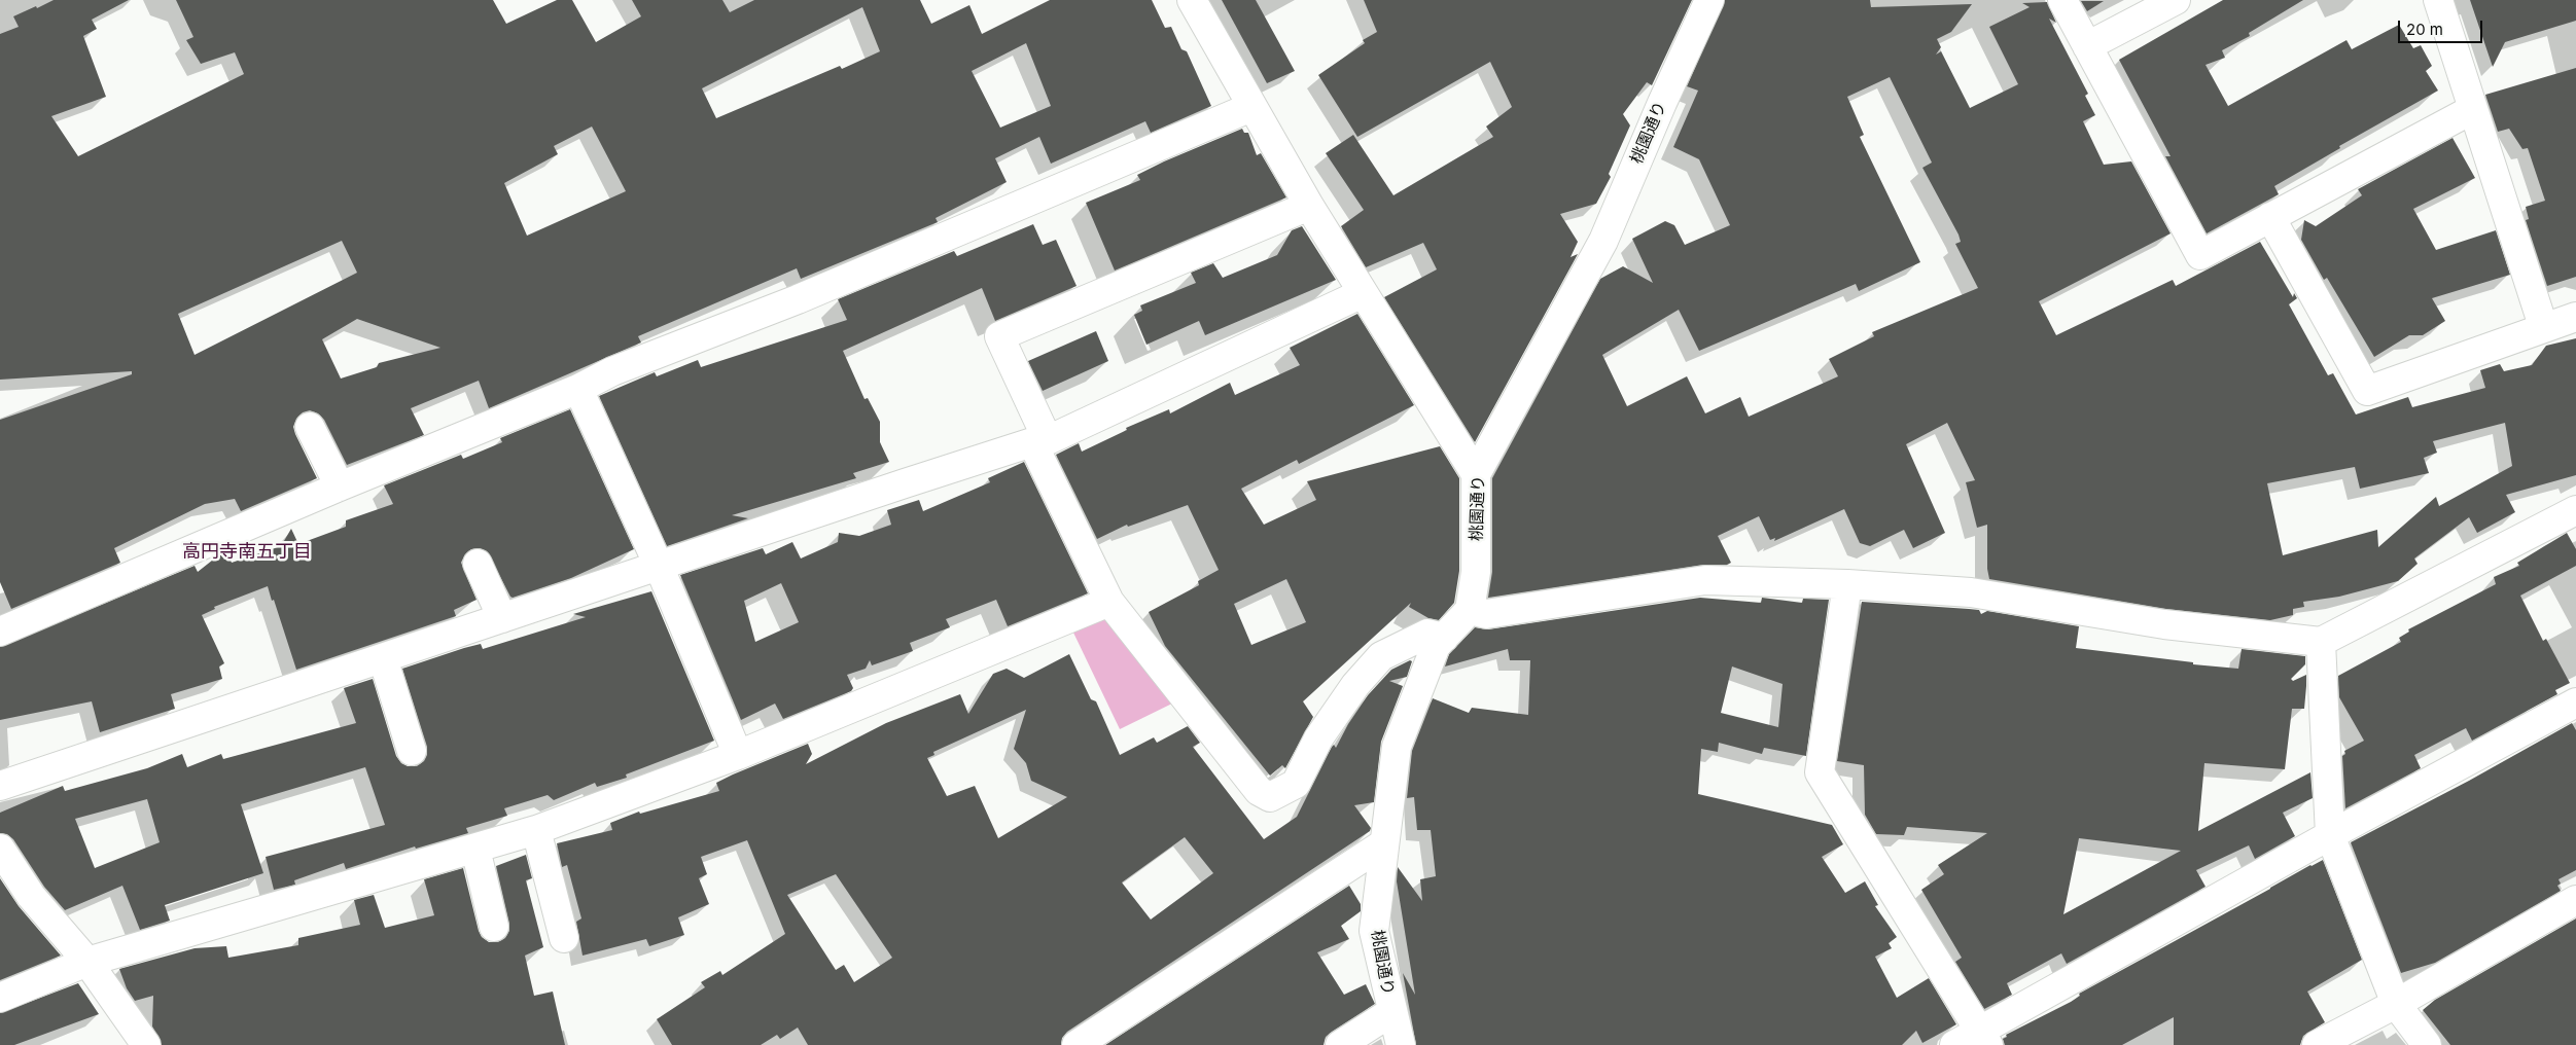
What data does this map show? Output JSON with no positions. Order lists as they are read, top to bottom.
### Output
{
  "streets": {
    "street": ["桃園通り"]
  },
  "districts": ["高円寺南五丁目"],
  "scale_bar": "20 m"
}
